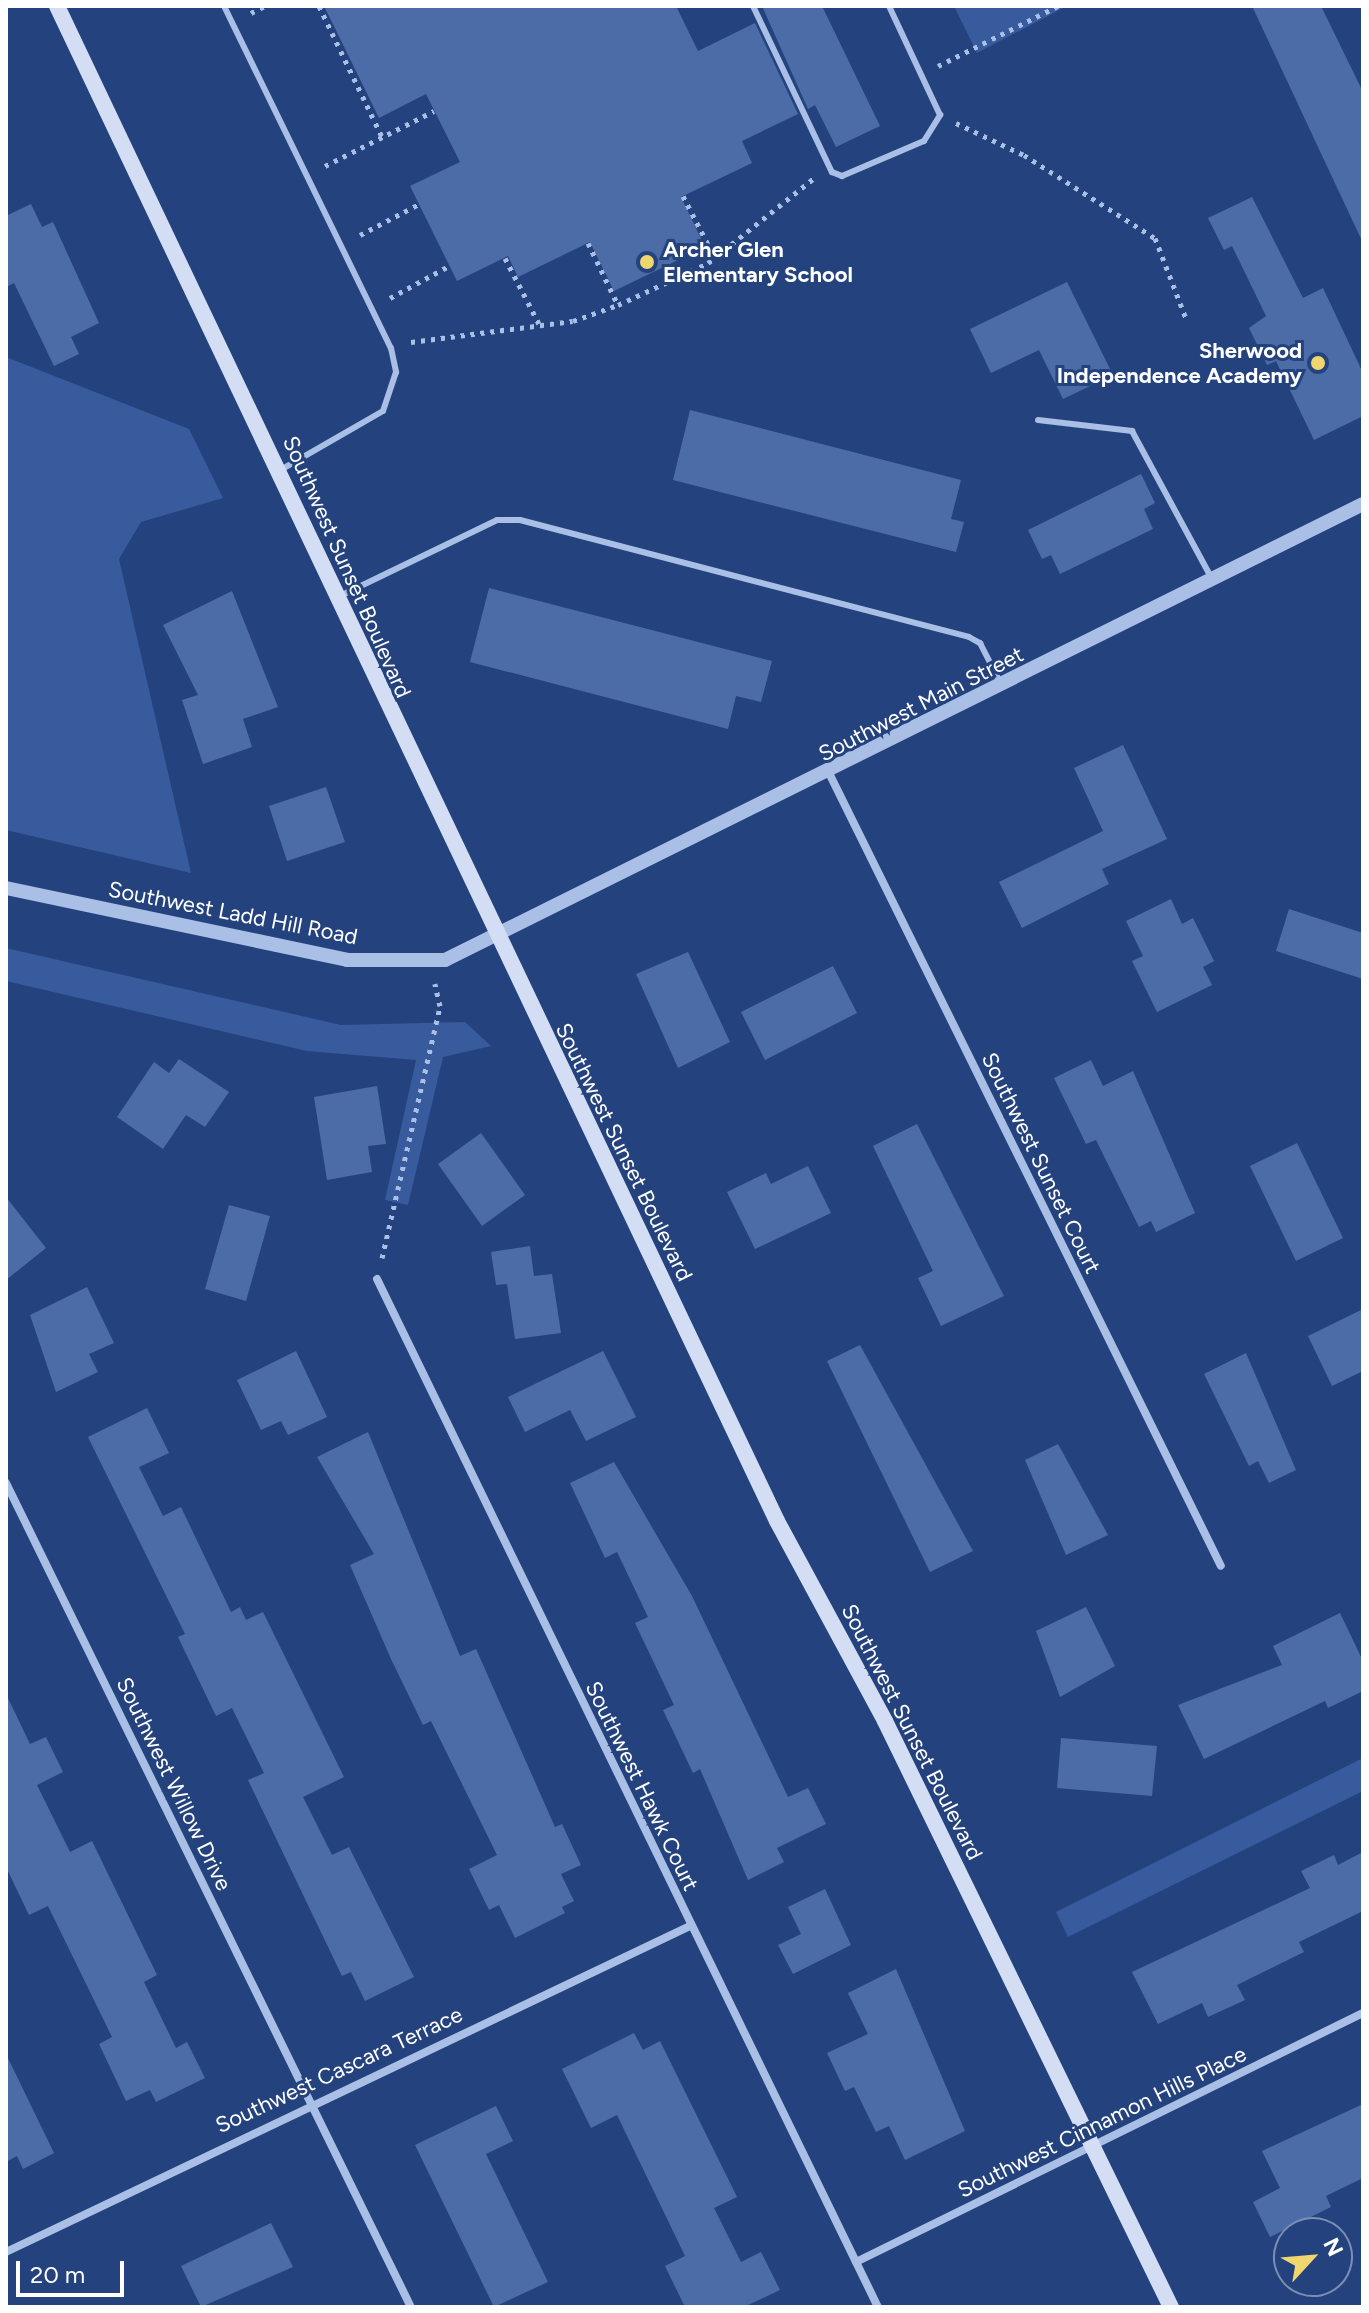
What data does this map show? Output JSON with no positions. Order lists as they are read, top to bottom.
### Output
{
  "streets": {
    "main road": ["Southwest Sunset Boulevard"],
    "street": [
      "Southwest Main Street",
      "Southwest Ladd Hill Road",
      "Southwest Sunset Court",
      "Southwest Willow Drive",
      "Southwest Hawk Court",
      "Southwest Cascara Terrace",
      "Southwest Cinnamon Hills Place"
    ]
  },
  "crossings": [
    ["Southwest Sunset Boulevard", "Southwest Main Street"],
    ["Southwest Sunset Boulevard", "Southwest Ladd Hill Road"],
    ["Southwest Sunset Boulevard", "Southwest Cinnamon Hills Place"],
    ["Southwest Main Street", "Southwest Ladd Hill Road"],
    ["Southwest Main Street", "Southwest Sunset Court"],
    ["Southwest Willow Drive", "Southwest Cascara Terrace"],
    ["Southwest Hawk Court", "Southwest Cascara Terrace"],
    ["Southwest Hawk Court", "Southwest Cinnamon Hills Place"]
  ],
  "places": ["Archer Glen Elementary School", "Sherwood Independence Academy"],
  "scale_bar": "20 m",
  "north": "top right"
}
